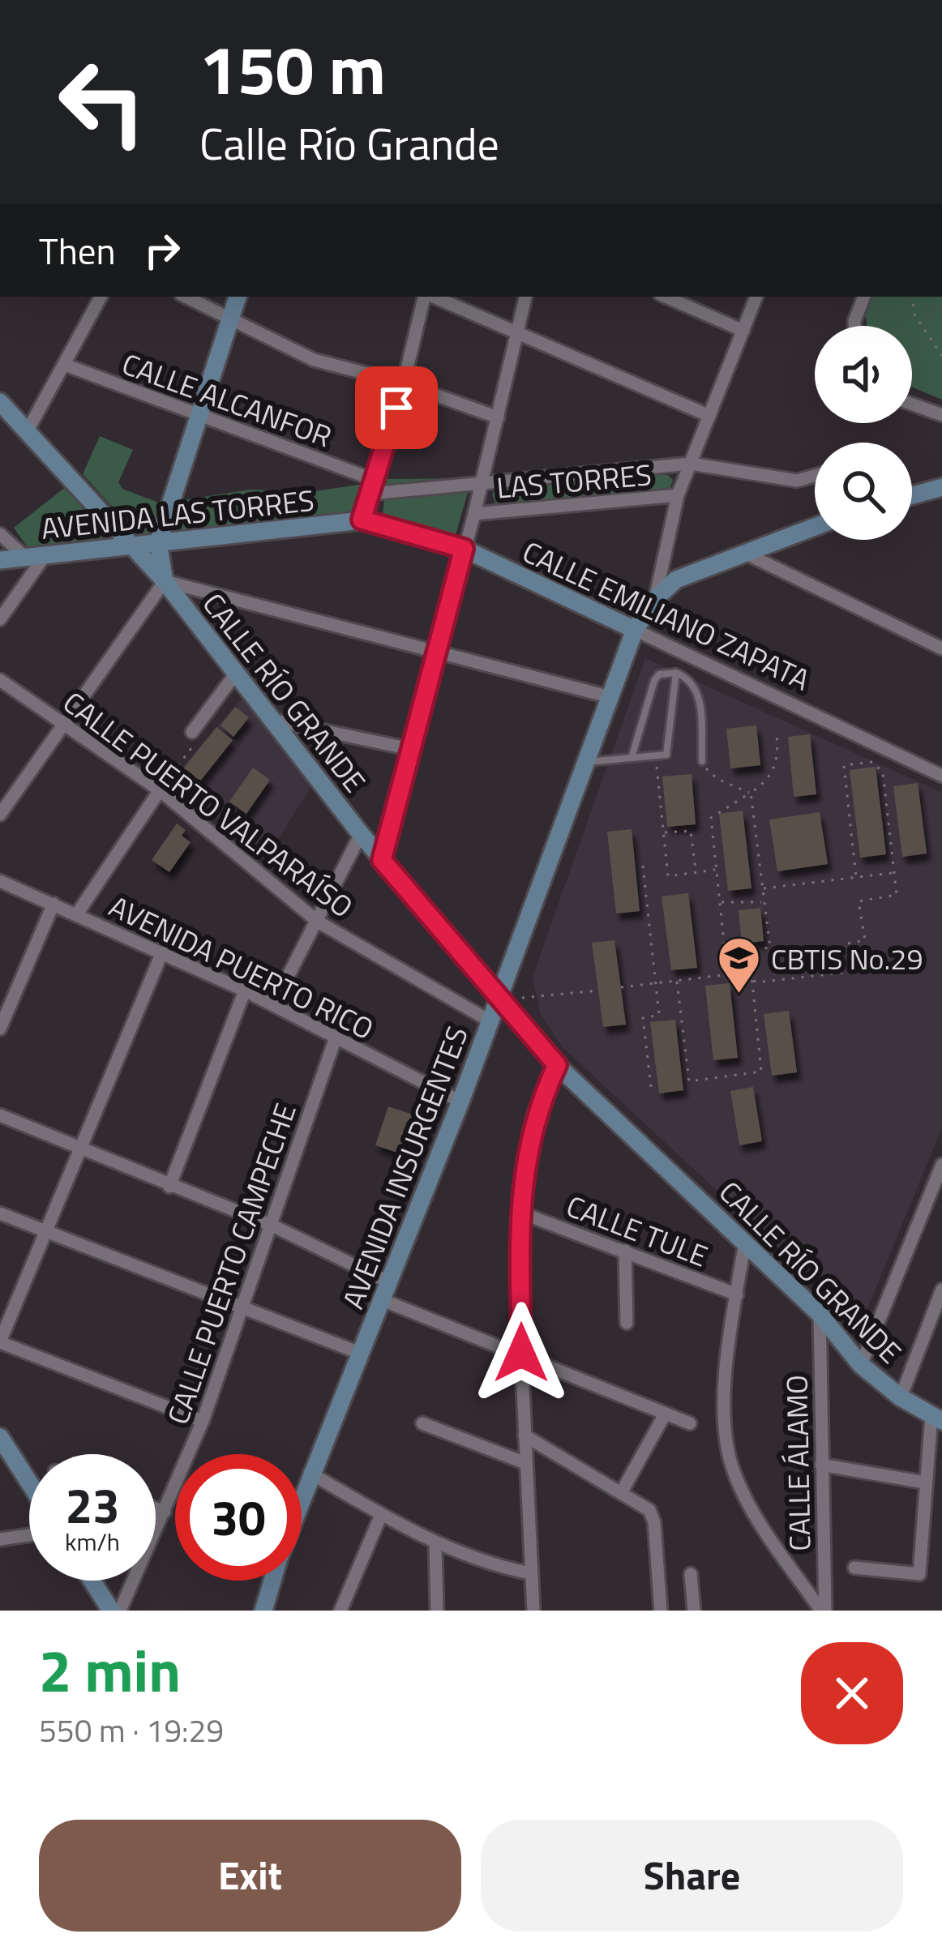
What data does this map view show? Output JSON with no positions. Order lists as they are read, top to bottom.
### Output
{
  "streets": {
    "main road": [
      "AVENIDA LAS TORRES",
      "CALLE EMILIANO ZAPATA",
      "CALLE RÍO GRANDE",
      "AVENIDA INSURGENTES"
    ],
    "street": [
      "CALLE ALCANFOR",
      "LAS TORRES",
      "CALLE PUERTO VALPARAÍSO",
      "AVENIDA PUERTO RICO",
      "CALLE TULE",
      "CALLE PUERTO CAMPECHE",
      "CALLE ÁLAMO"
    ]
  },
  "crossings": [
    ["AVENIDA LAS TORRES", "CALLE EMILIANO ZAPATA"],
    ["AVENIDA LAS TORRES", "CALLE RÍO GRANDE"],
    ["CALLE EMILIANO ZAPATA", "AVENIDA INSURGENTES"],
    ["CALLE RÍO GRANDE", "AVENIDA INSURGENTES"],
    ["CALLE RÍO GRANDE", "CALLE ÁLAMO"],
    ["CALLE PUERTO VALPARAÍSO", "AVENIDA INSURGENTES"],
    ["AVENIDA PUERTO RICO", "AVENIDA INSURGENTES"],
    ["AVENIDA PUERTO RICO", "CALLE PUERTO CAMPECHE"]
  ],
  "places": {
    "school or university": ["CBTIS No.29"]
  },
  "page": {
    "turn": ["150 m", "Calle Río Grande"],
    "then": "Then",
    "speed": "23 km/h",
    "limit": "30",
    "heading": ["2 min", "550 m · 19:29"],
    "buttons": ["Exit", "Share"]
  }
}
